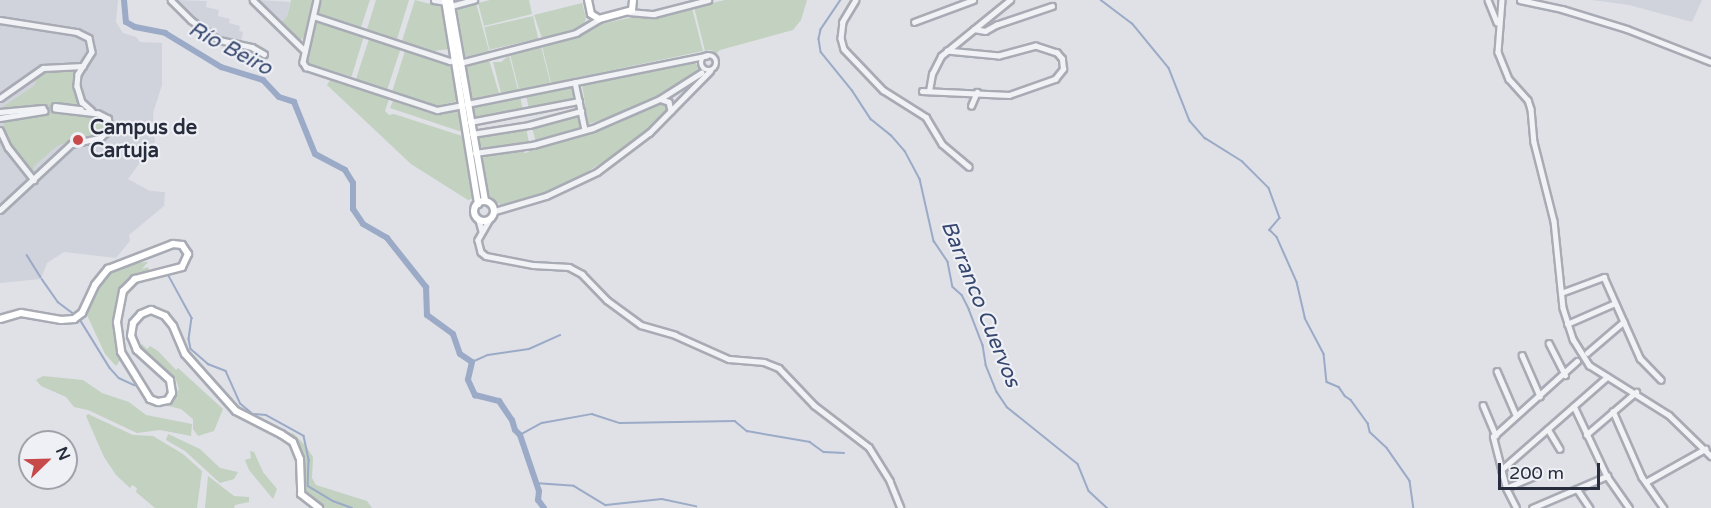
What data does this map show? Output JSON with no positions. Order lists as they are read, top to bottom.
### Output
{
  "water": ["Río Beiro", "Barranco Cuervos"],
  "places": ["Campus de Cartuja"],
  "scale_bar": "200 m",
  "north": "top right"
}
